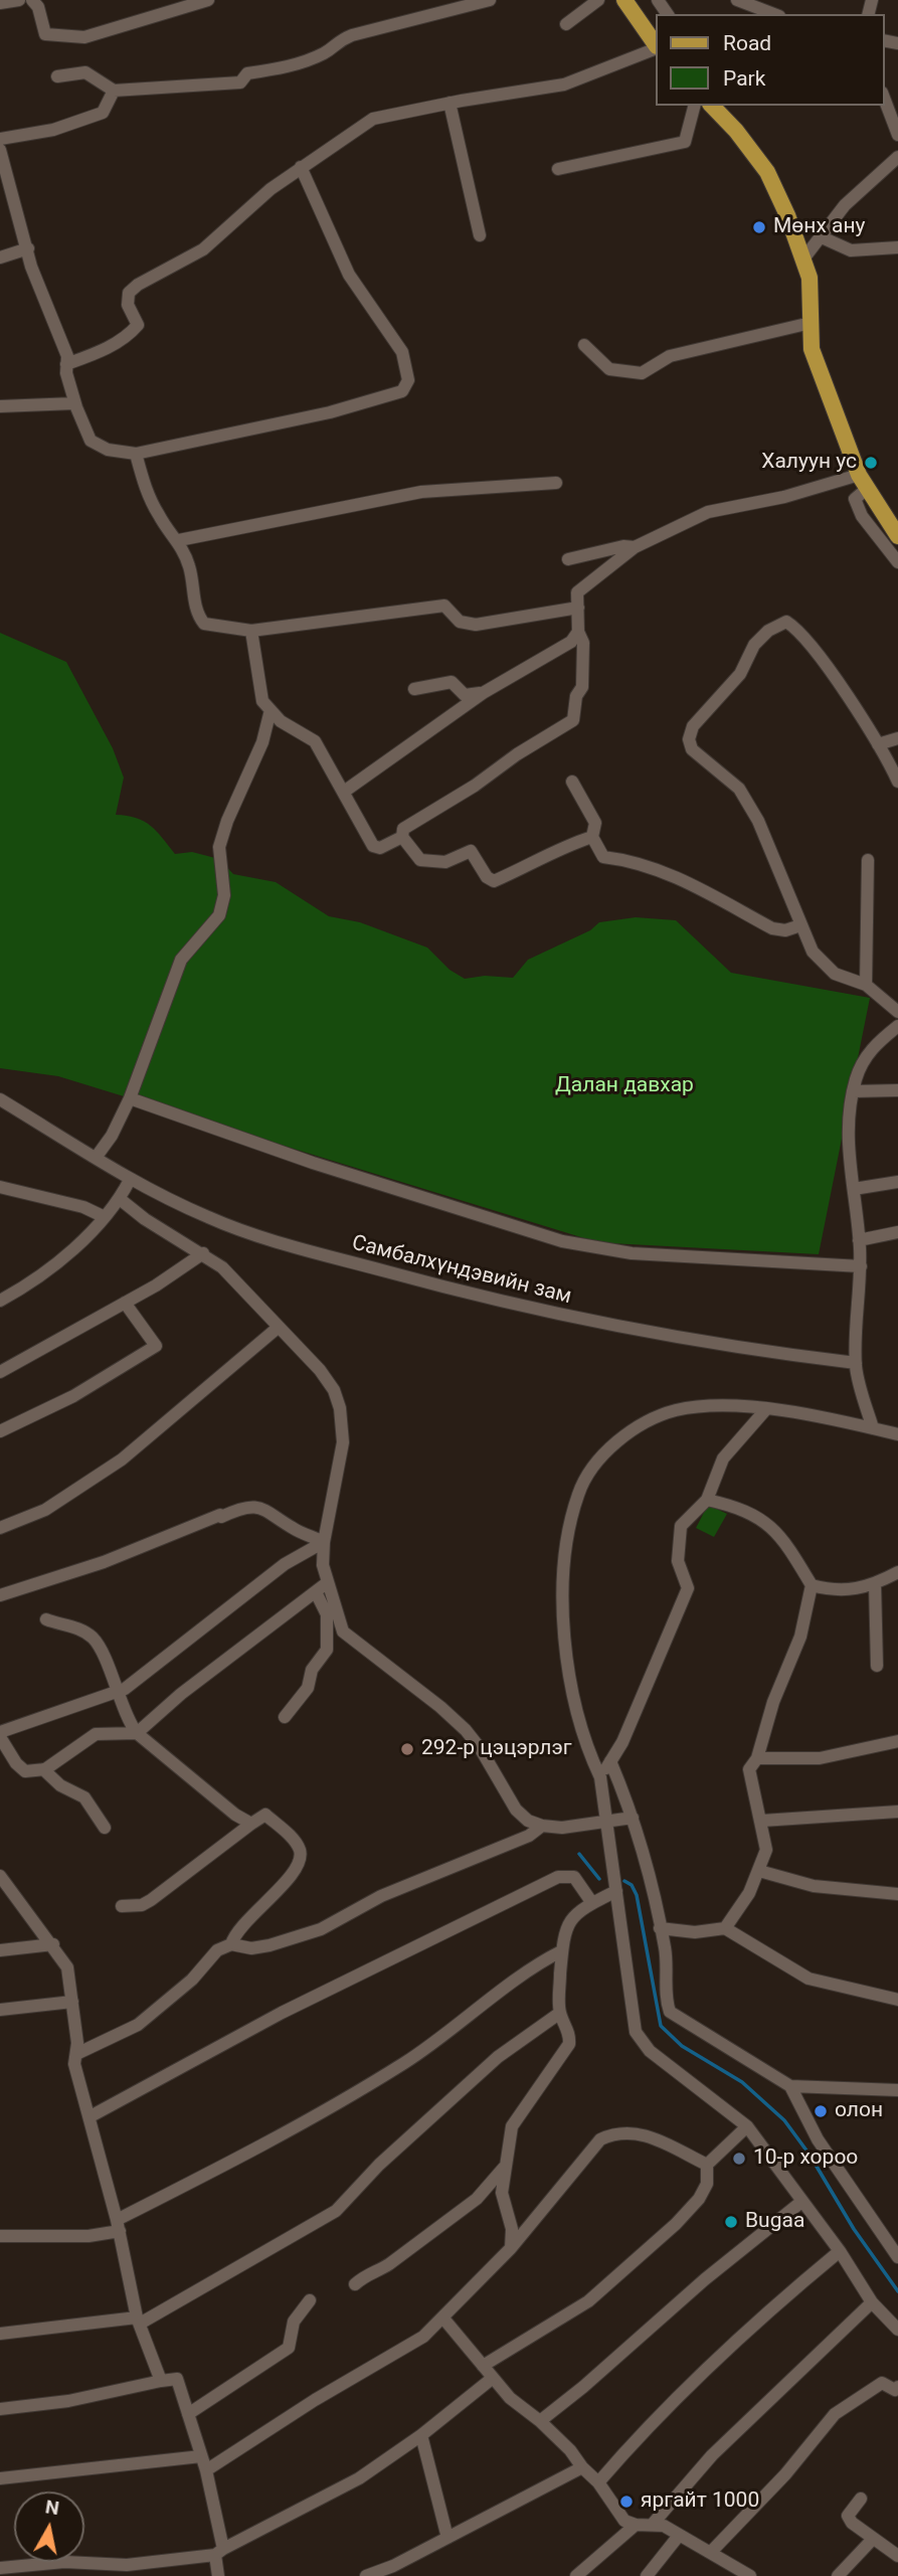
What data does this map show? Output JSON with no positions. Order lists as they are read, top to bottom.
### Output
{
  "streets": {
    "street": ["Самбалхүндэвийн зам"]
  },
  "parks": ["Далан давхар"],
  "places": [
    "Мөнх ану",
    "Халуун ус",
    "292-р цэцэрлэг",
    "олон",
    "10-р хороо",
    "Bugaa",
    "яргайт 1000"
  ],
  "legend": ["Road", "Park"],
  "north": "top"
}
